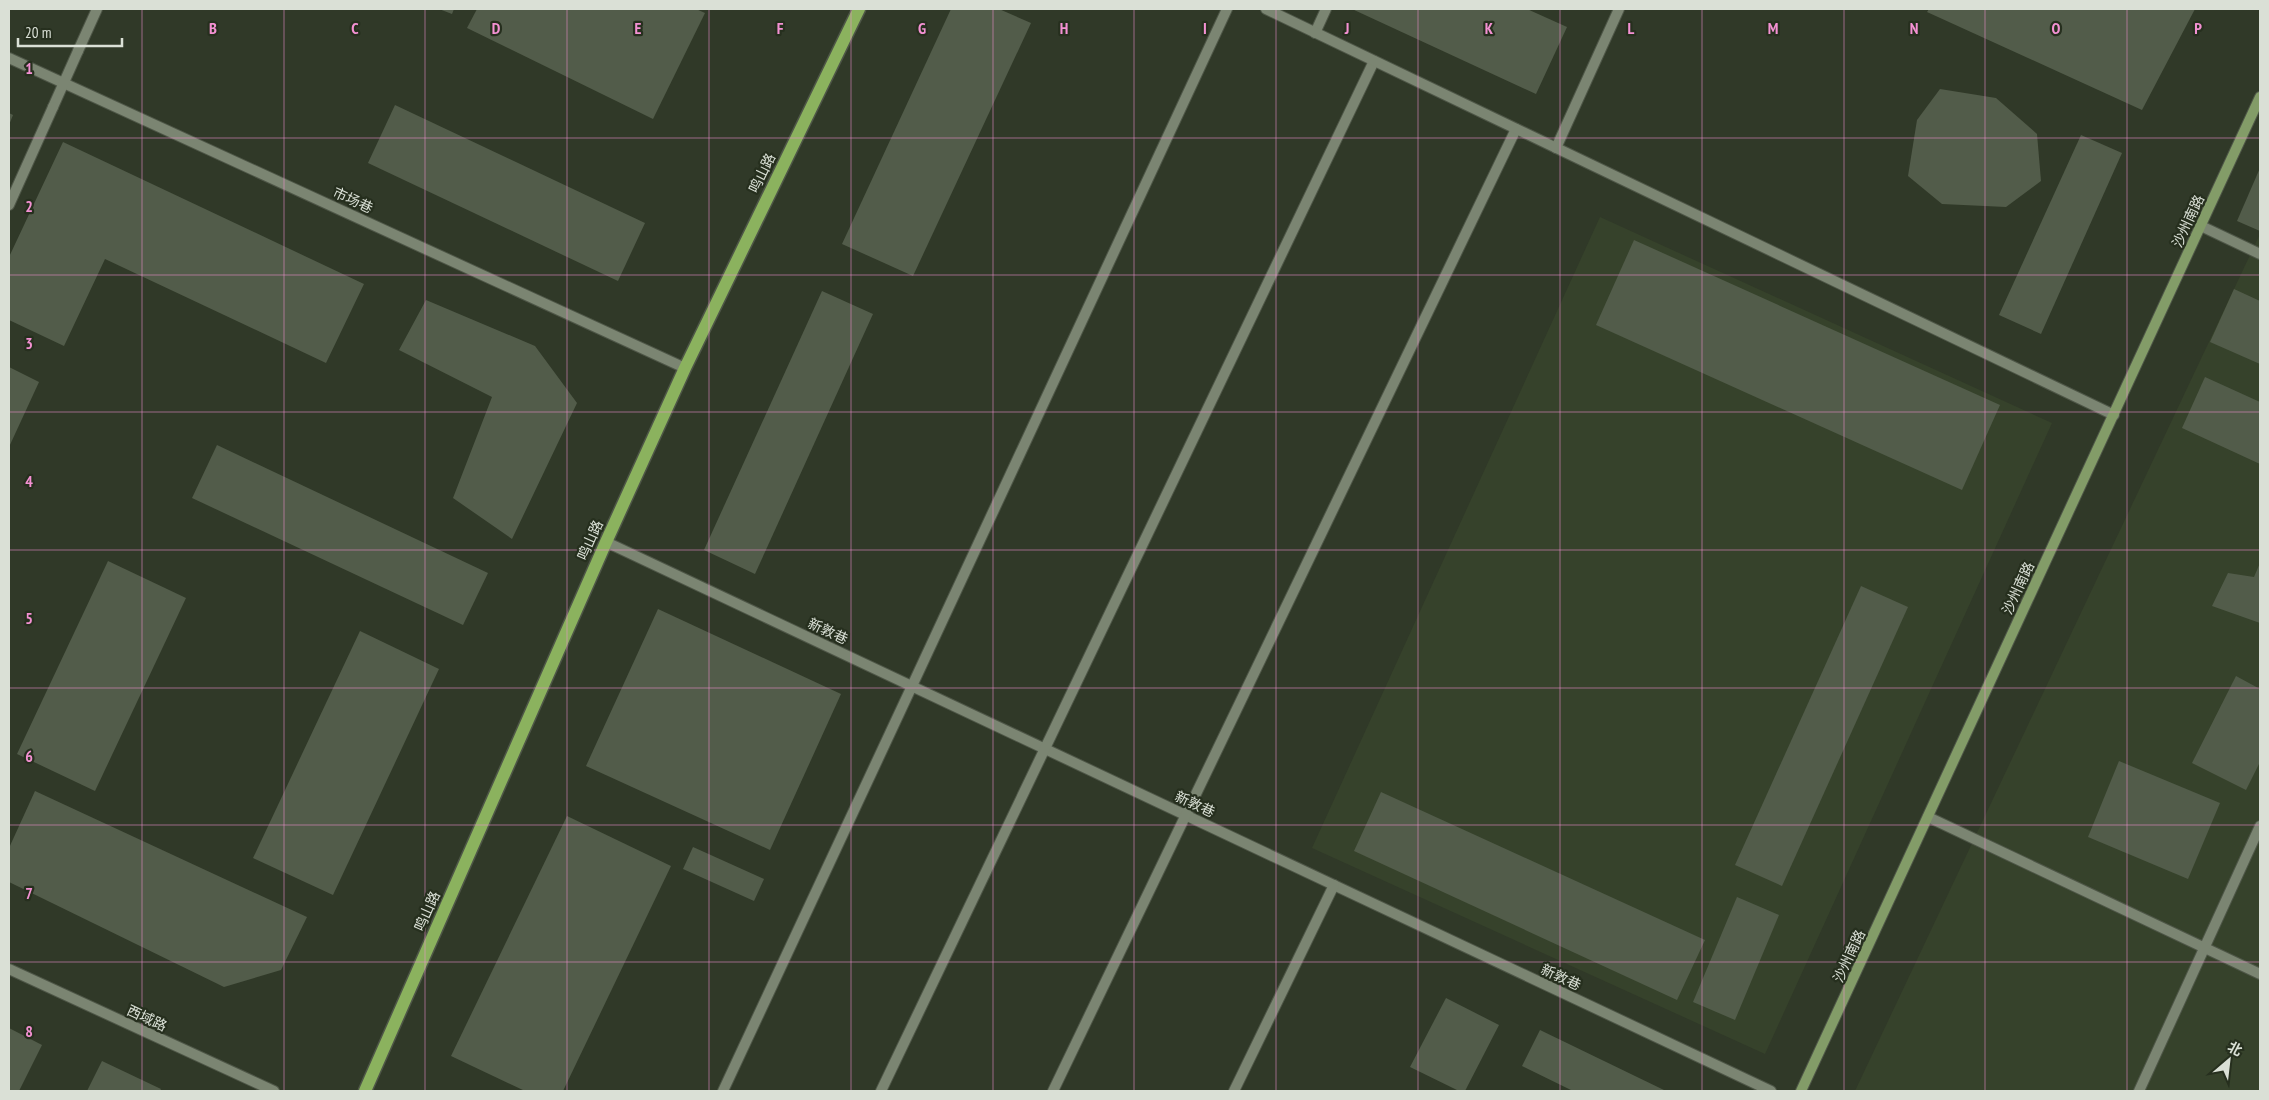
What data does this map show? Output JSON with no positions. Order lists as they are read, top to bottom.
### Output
{
  "streets": {
    "main road": ["鸣山路", "沙州南路"],
    "street": ["市场巷", "新敦巷", "西域路"]
  },
  "crossings": [
    ["鸣山路", "市场巷"],
    ["鸣山路", "新敦巷"]
  ],
  "scale_bar": "20 m",
  "north": "top right",
  "grid": {
    "columns": [
      "B",
      "C",
      "D",
      "E",
      "F",
      "G",
      "H",
      "I",
      "J",
      "K",
      "L",
      "M",
      "N",
      "O",
      "P"
    ],
    "rows": [
      "1",
      "2",
      "3",
      "4",
      "5",
      "6",
      "7",
      "8"
    ]
  }
}
